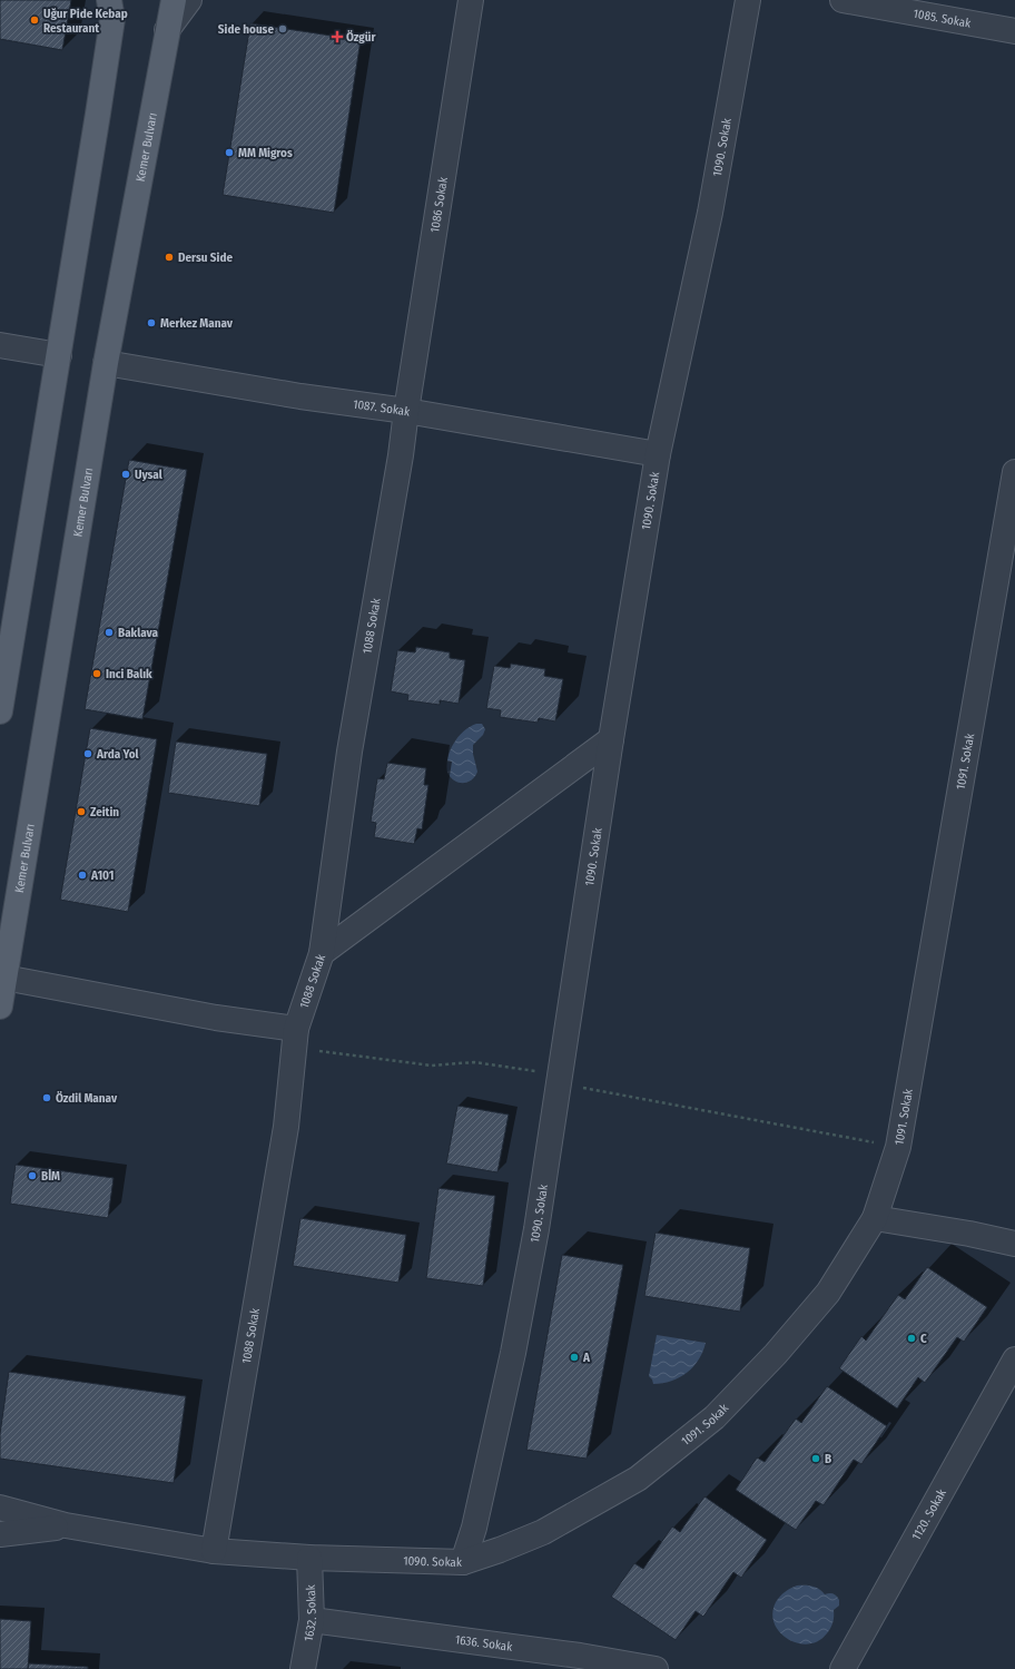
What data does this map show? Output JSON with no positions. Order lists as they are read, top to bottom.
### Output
{
  "streets": {
    "main road": ["Kemer Bulvarı"],
    "street": [
      "1085. Sokak",
      "1090. Sokak",
      "1086 Sokak",
      "1087. Sokak",
      "1088 Sokak",
      "1091. Sokak",
      "1120. Sokak",
      "1632. Sokak",
      "1636. Sokak"
    ]
  },
  "crossings": [
    ["Kemer Bulvarı", "1087. Sokak"],
    ["1090. Sokak", "1087. Sokak"],
    ["1090. Sokak", "1088 Sokak"],
    ["1090. Sokak", "1091. Sokak"],
    ["1090. Sokak", "1632. Sokak"],
    ["1086 Sokak", "1087. Sokak"],
    ["1086 Sokak", "1088 Sokak"],
    ["1087. Sokak", "1088 Sokak"],
    ["1632. Sokak", "1636. Sokak"]
  ],
  "places": {
    "other": [
      "Uğur Pide Kebap Restaurant",
      "Side house",
      "MM Migros",
      "Dersu Side",
      "Merkez Manav",
      "Uysal",
      "Baklava",
      "Inci Balık",
      "Arda Yol",
      "Zeitin",
      "A101",
      "Özdil Manav",
      "BİM",
      "C",
      "A",
      "B"
    ],
    "health": ["Özgür"]
  }
}
